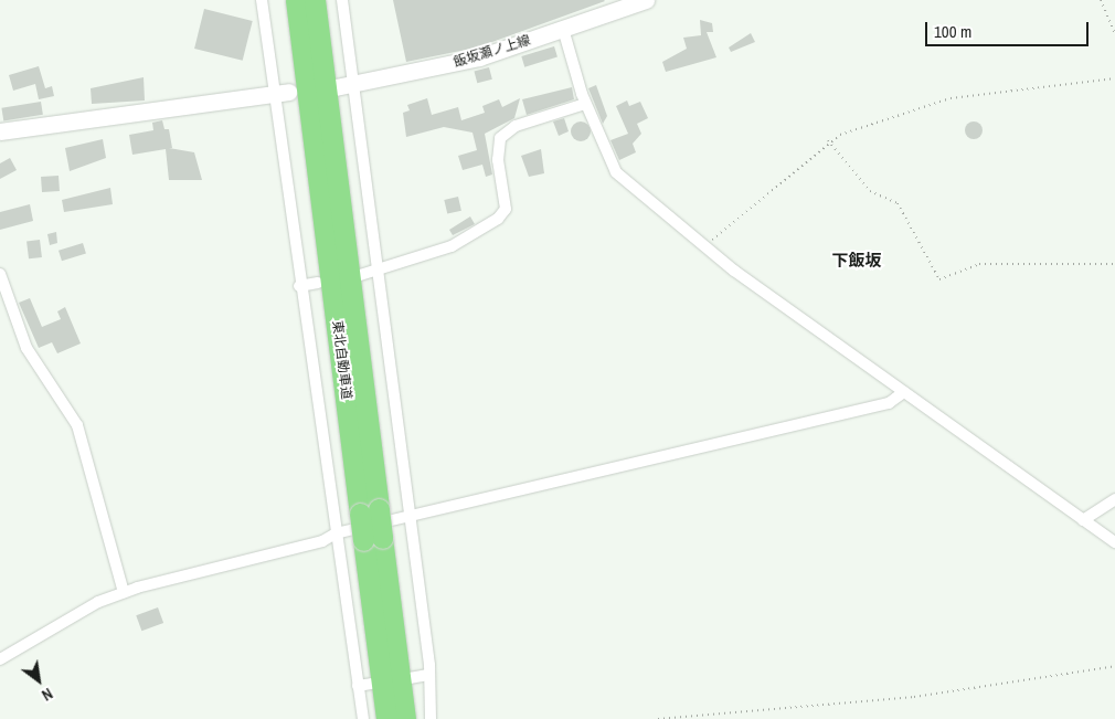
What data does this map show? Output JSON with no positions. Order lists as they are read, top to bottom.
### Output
{
  "streets": {
    "highway": ["東北自動車道"],
    "main road": ["飯坂瀬ノ上線"]
  },
  "districts": ["下飯坂"],
  "scale_bar": "100 m",
  "north": "bottom right"
}
